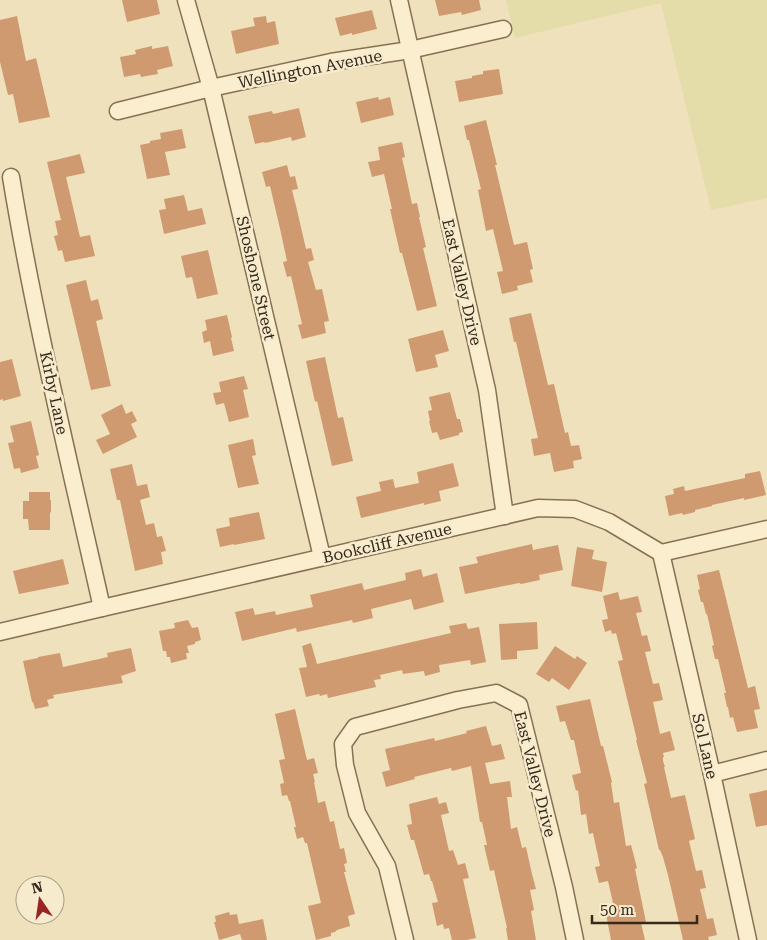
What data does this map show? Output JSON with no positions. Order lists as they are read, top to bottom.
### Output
{
  "streets": {
    "street": [
      "Wellington Avenue",
      "Shoshone Street",
      "East Valley Drive",
      "Kirby Lane",
      "Bookcliff Avenue",
      "Sol Lane"
    ]
  },
  "crossings": [
    ["Wellington Avenue", "Shoshone Street"],
    ["Wellington Avenue", "East Valley Drive"],
    ["Shoshone Street", "Bookcliff Avenue"],
    ["East Valley Drive", "Bookcliff Avenue"],
    ["Kirby Lane", "Bookcliff Avenue"],
    ["Bookcliff Avenue", "Sol Lane"]
  ],
  "scale_bar": "50 m",
  "north": "top"
}
